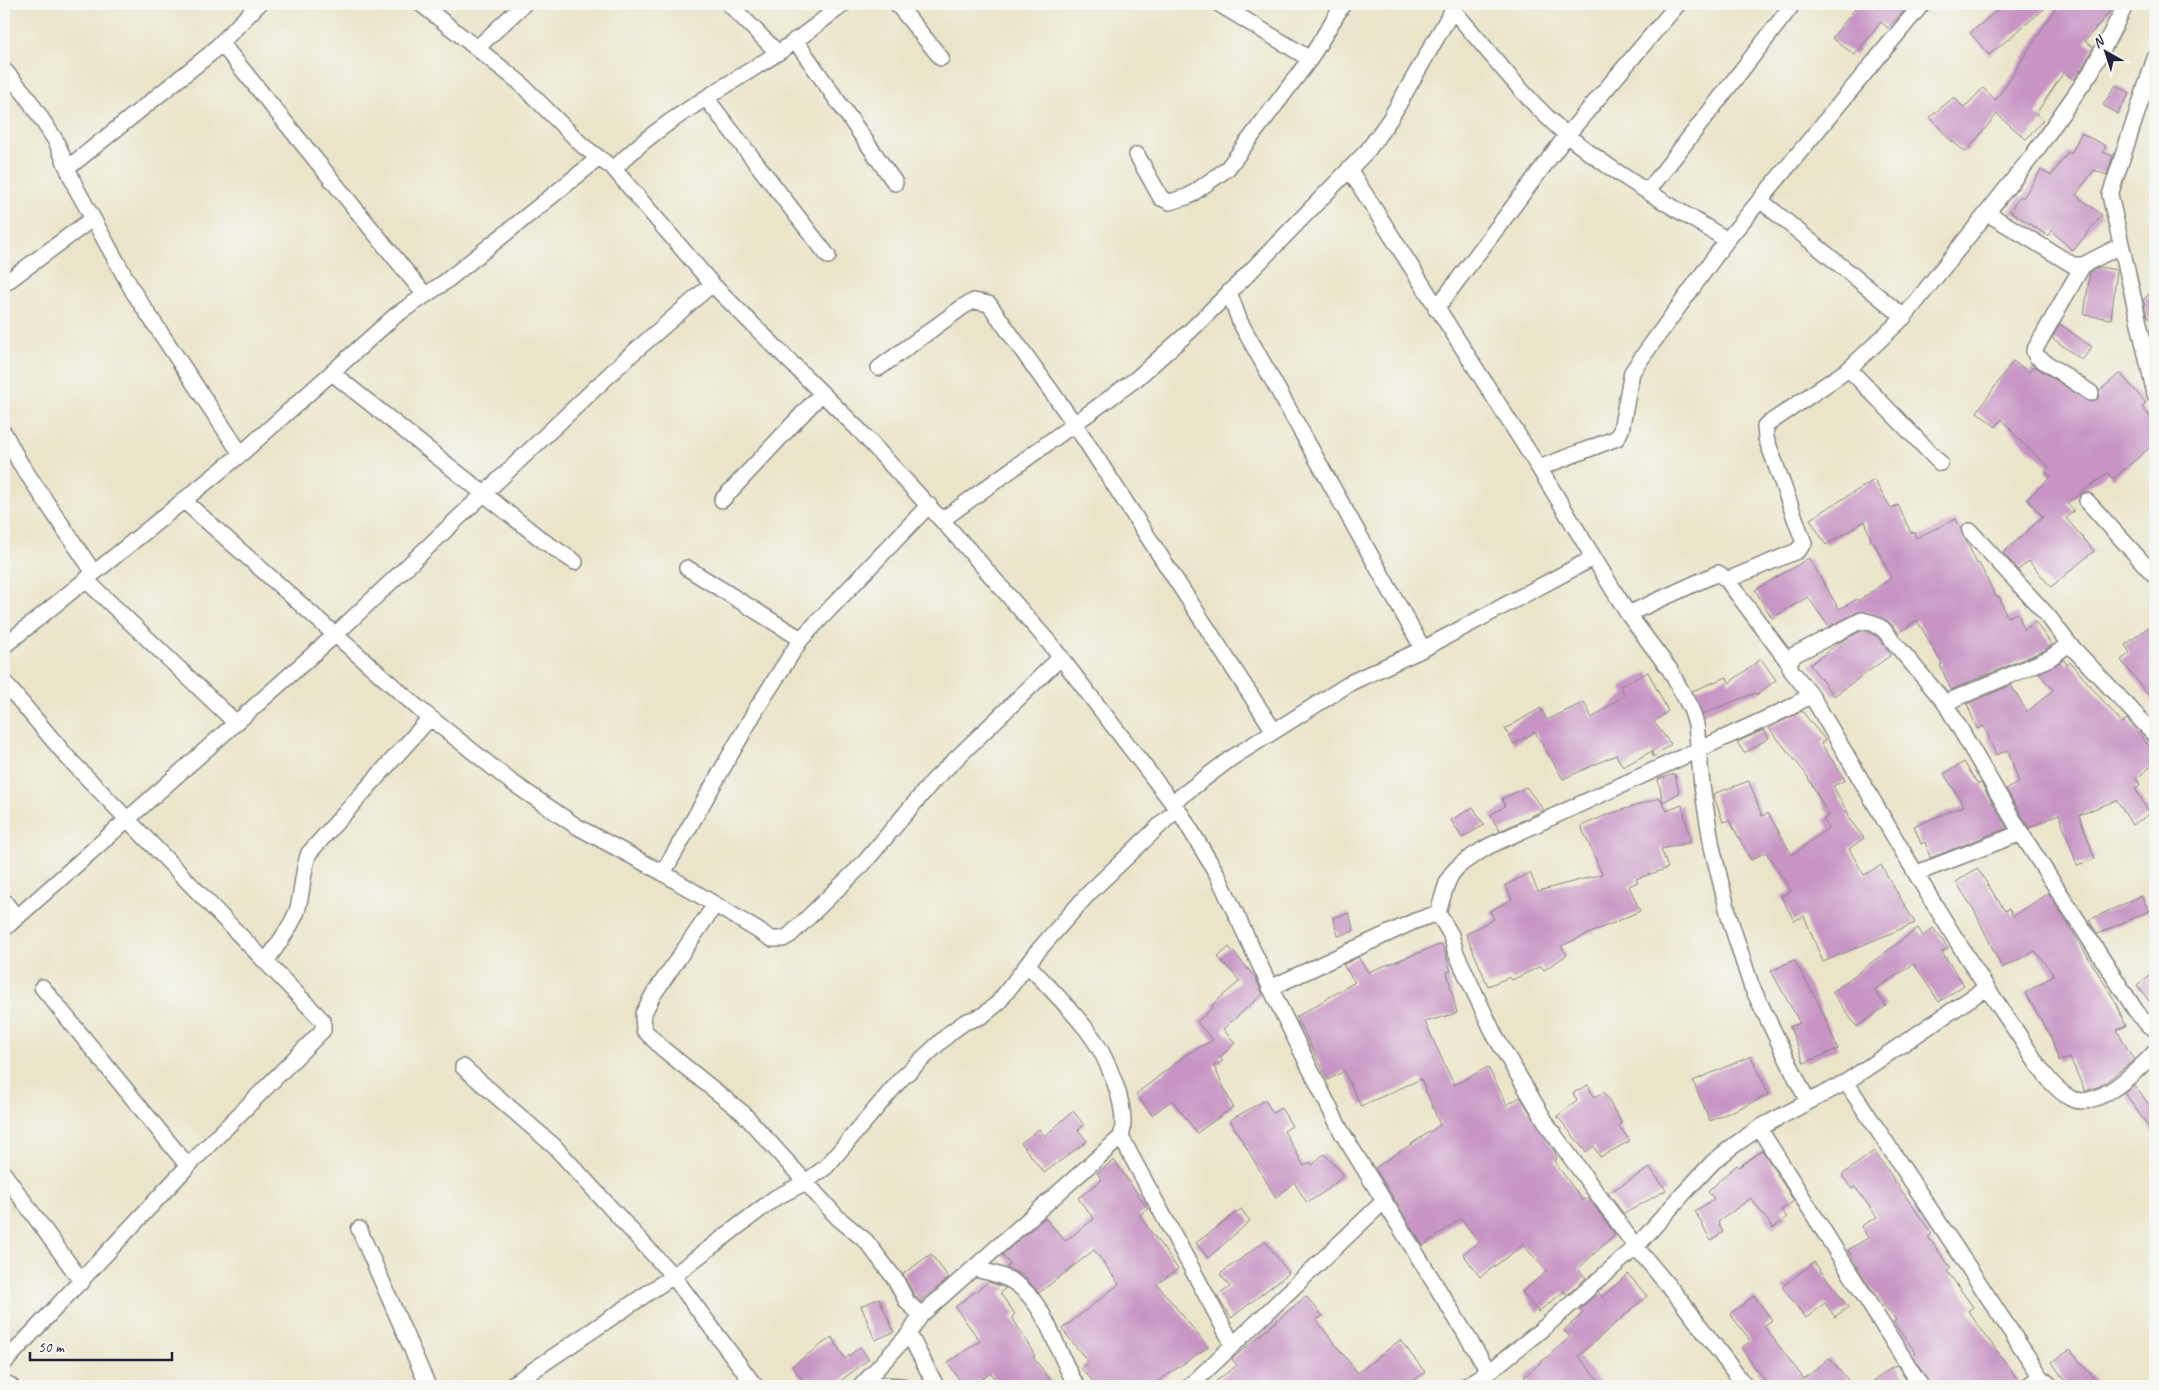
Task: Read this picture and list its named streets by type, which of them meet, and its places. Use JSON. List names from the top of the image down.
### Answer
{
  "scale_bar": "50 m",
  "north": "top left"
}
